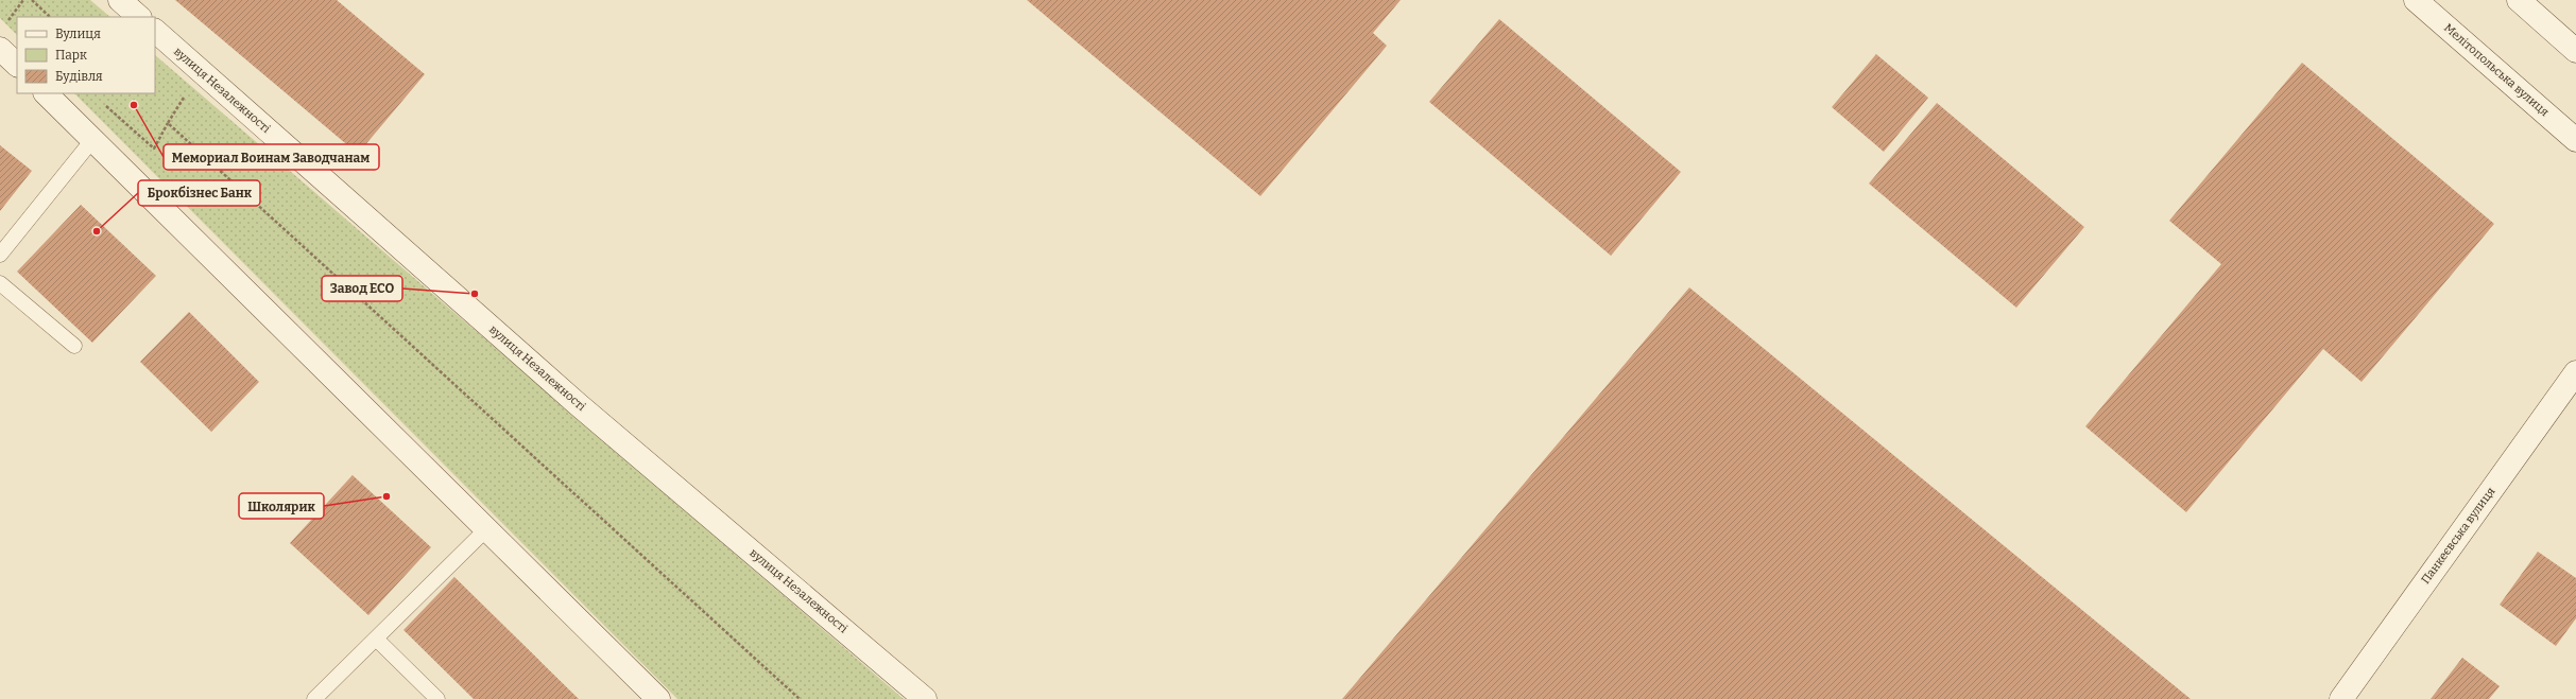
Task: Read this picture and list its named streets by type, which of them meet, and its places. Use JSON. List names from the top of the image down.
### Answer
{
  "streets": {
    "street": ["Мелітопольська вулиця", "вулиця Незалежності", "Панкеєвська вулиця"]
  },
  "places": [
    "Мемориал Воинам Заводчанам",
    "Брокбізнес Банк",
    "Завод ЕСО",
    "Школярик"
  ],
  "legend": ["Вулиця", "Парк", "Будівля"]
}
